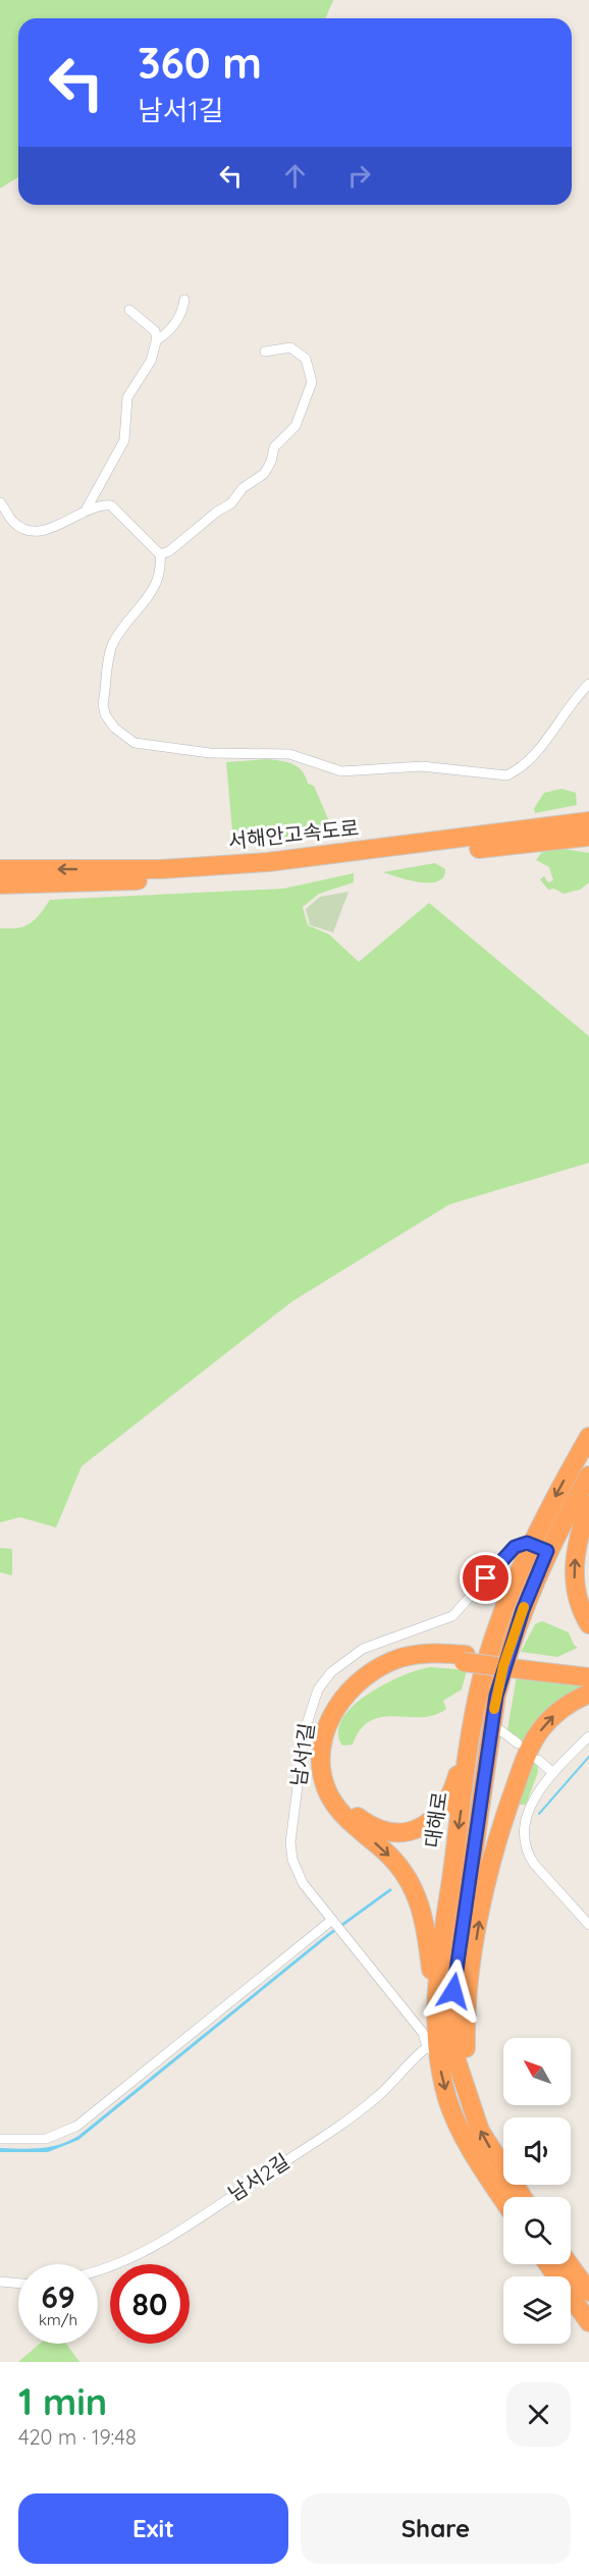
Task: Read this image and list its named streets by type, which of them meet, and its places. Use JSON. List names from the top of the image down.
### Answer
{
  "streets": {
    "highway": ["서해안고속도로", "대해로"],
    "street": ["남서1길", "남서2길"]
  },
  "crossings": [
    ["남서1길", "대해로"],
    ["남서1길", "남서2길"],
    ["대해로", "남서2길"]
  ],
  "north": "top left",
  "page": {
    "turn": ["360 m", "남서1길"],
    "speed": "69 km/h",
    "limit": "80",
    "heading": ["1 min", "420 m · 19:48"],
    "buttons": ["Exit", "Share"]
  }
}
